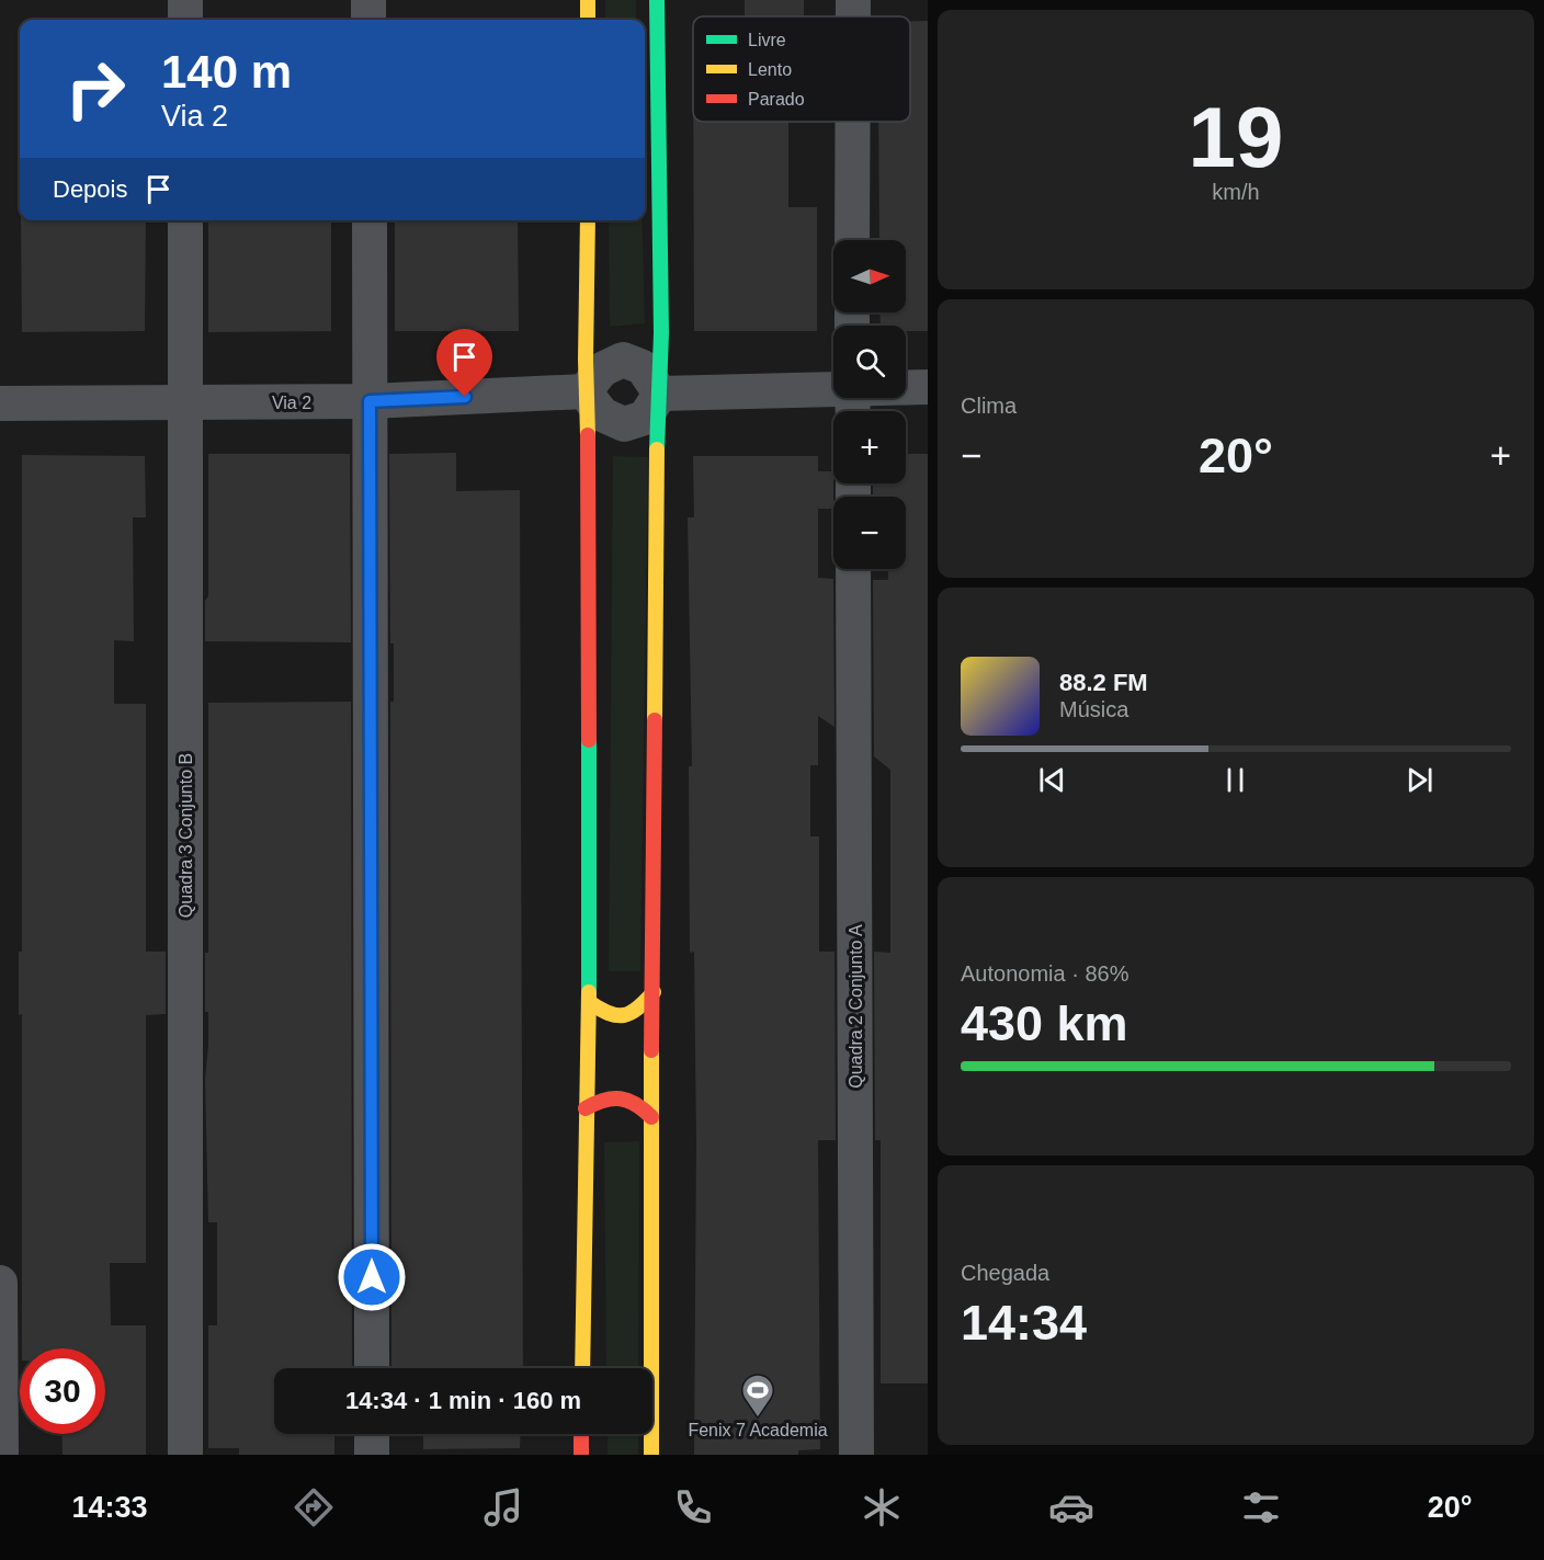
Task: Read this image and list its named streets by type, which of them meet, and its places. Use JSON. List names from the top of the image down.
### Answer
{
  "streets": {
    "street": ["Via 2", "Quadra 3 Conjunto B", "Quadra 2 Conjunto A"]
  },
  "crossings": [
    ["Via 2", "Quadra 3 Conjunto B"]
  ],
  "places": {
    "sports": ["Fenix 7 Academia"]
  },
  "legend": ["Livre", "Lento", "Parado"],
  "north": "right",
  "page": {
    "tile": [
      ["19", "km/h"],
      "Clima",
      ["Autonomia · 86%", "430 km"],
      ["Chegada", "14:34"]
    ],
    "turn": ["140 m", "Via 2"],
    "then": "Depois",
    "map_buttons": ["+", "−"],
    "heat": ["−", "20°", "+"],
    "song": ["88.2 FM", "Música"],
    "limit": "30",
    "trip": "14:34 · 1 min · 160 m",
    "tabs": ["14:33", "20°"]
  }
}
